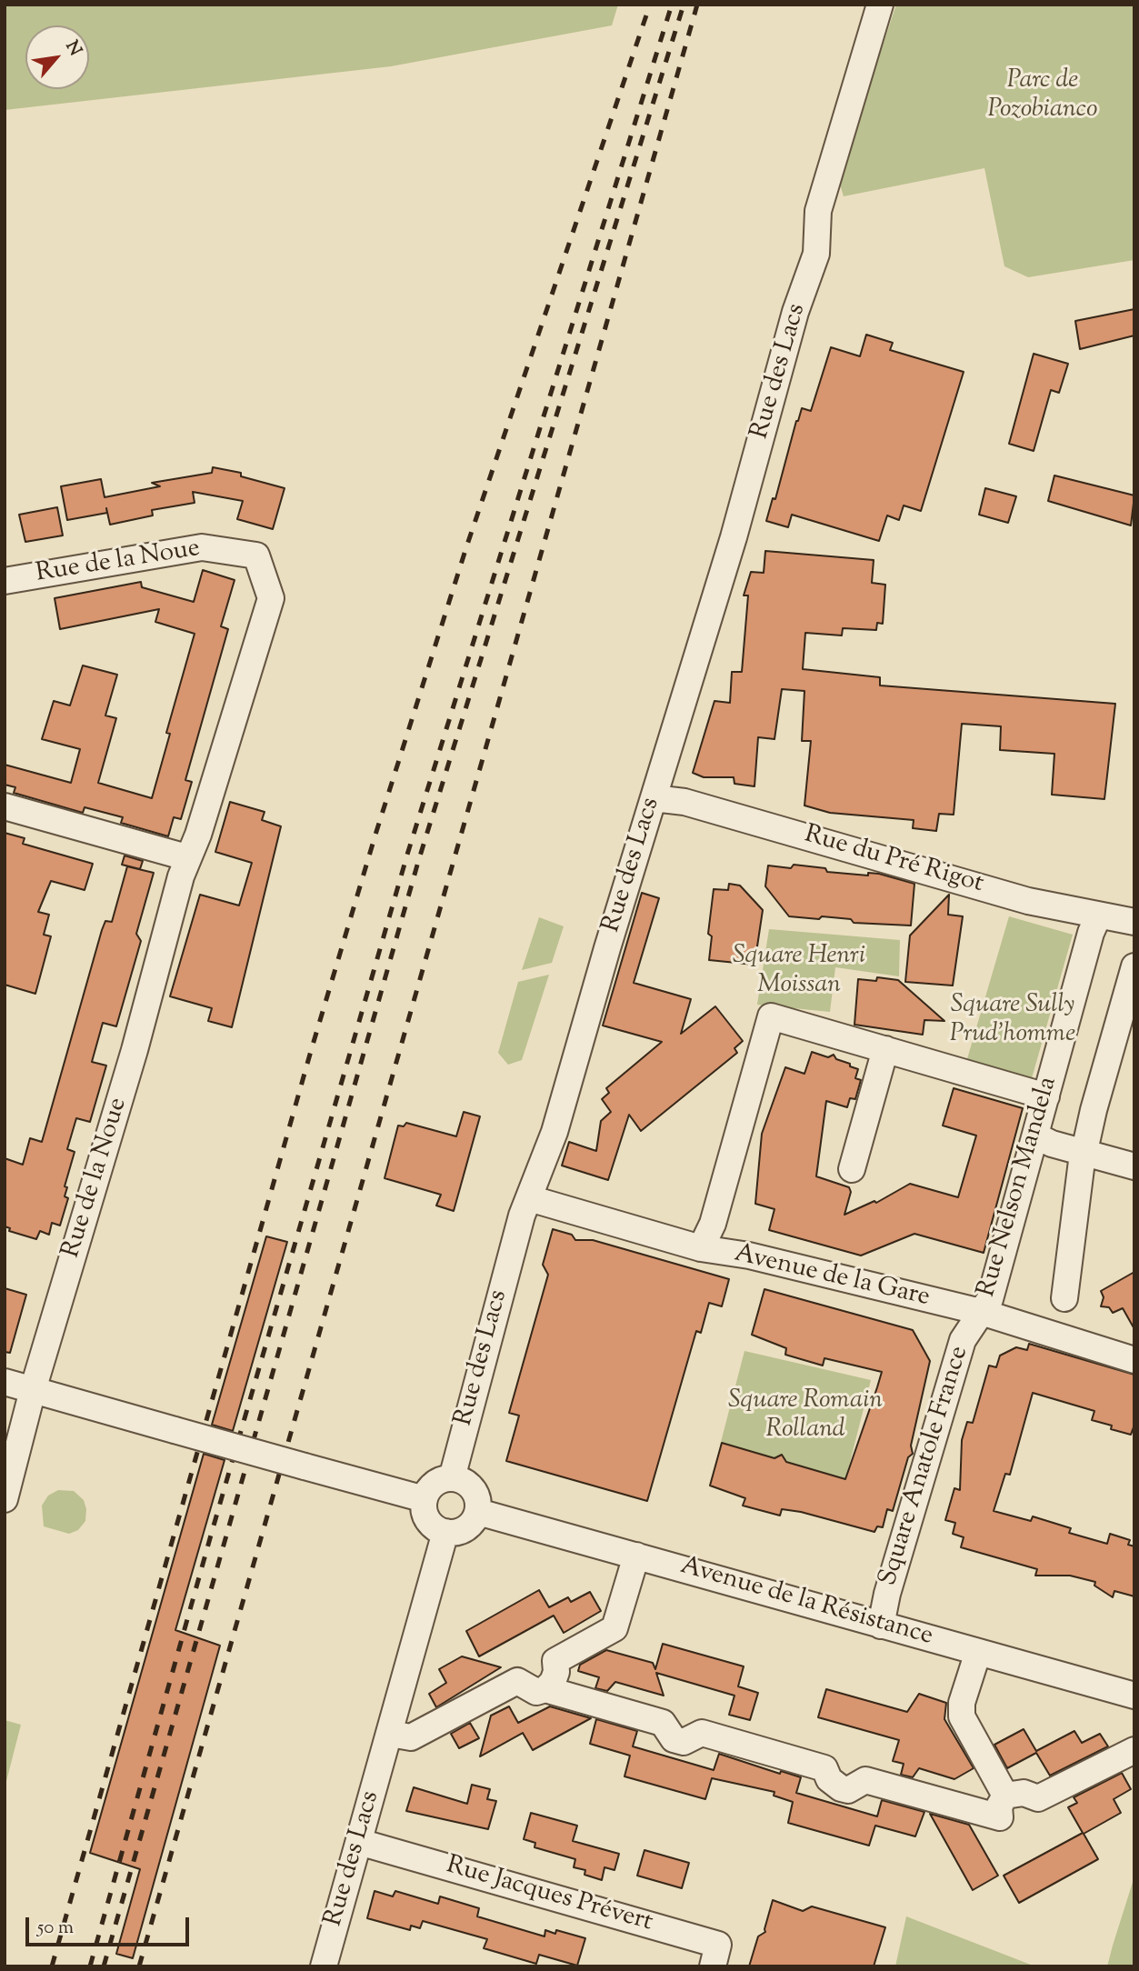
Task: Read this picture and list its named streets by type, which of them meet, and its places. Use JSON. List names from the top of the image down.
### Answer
{
  "streets": {
    "street": [
      "Rue des Lacs",
      "Rue de la Noue",
      "Rue du Pré Rigot",
      "Rue Nelson Mandela",
      "Avenue de la Gare",
      "Square Anatole France",
      "Avenue de la Résistance",
      "Rue Jacques Prévert"
    ]
  },
  "crossings": [
    ["Rue des Lacs", "Rue du Pré Rigot"],
    ["Rue des Lacs", "Avenue de la Gare"],
    ["Rue des Lacs", "Avenue de la Résistance"],
    ["Rue des Lacs", "Rue Jacques Prévert"],
    ["Rue du Pré Rigot", "Rue Nelson Mandela"],
    ["Rue Nelson Mandela", "Avenue de la Gare"],
    ["Rue Nelson Mandela", "Square Anatole France"],
    ["Avenue de la Gare", "Square Anatole France"],
    ["Square Anatole France", "Avenue de la Résistance"]
  ],
  "parks": [
    "Parc de Pozobianco",
    "Square Henri Moissan",
    "Square Sully Prud'homme",
    "Square Romain Rolland"
  ],
  "scale_bar": "50 m",
  "north": "top right"
}
